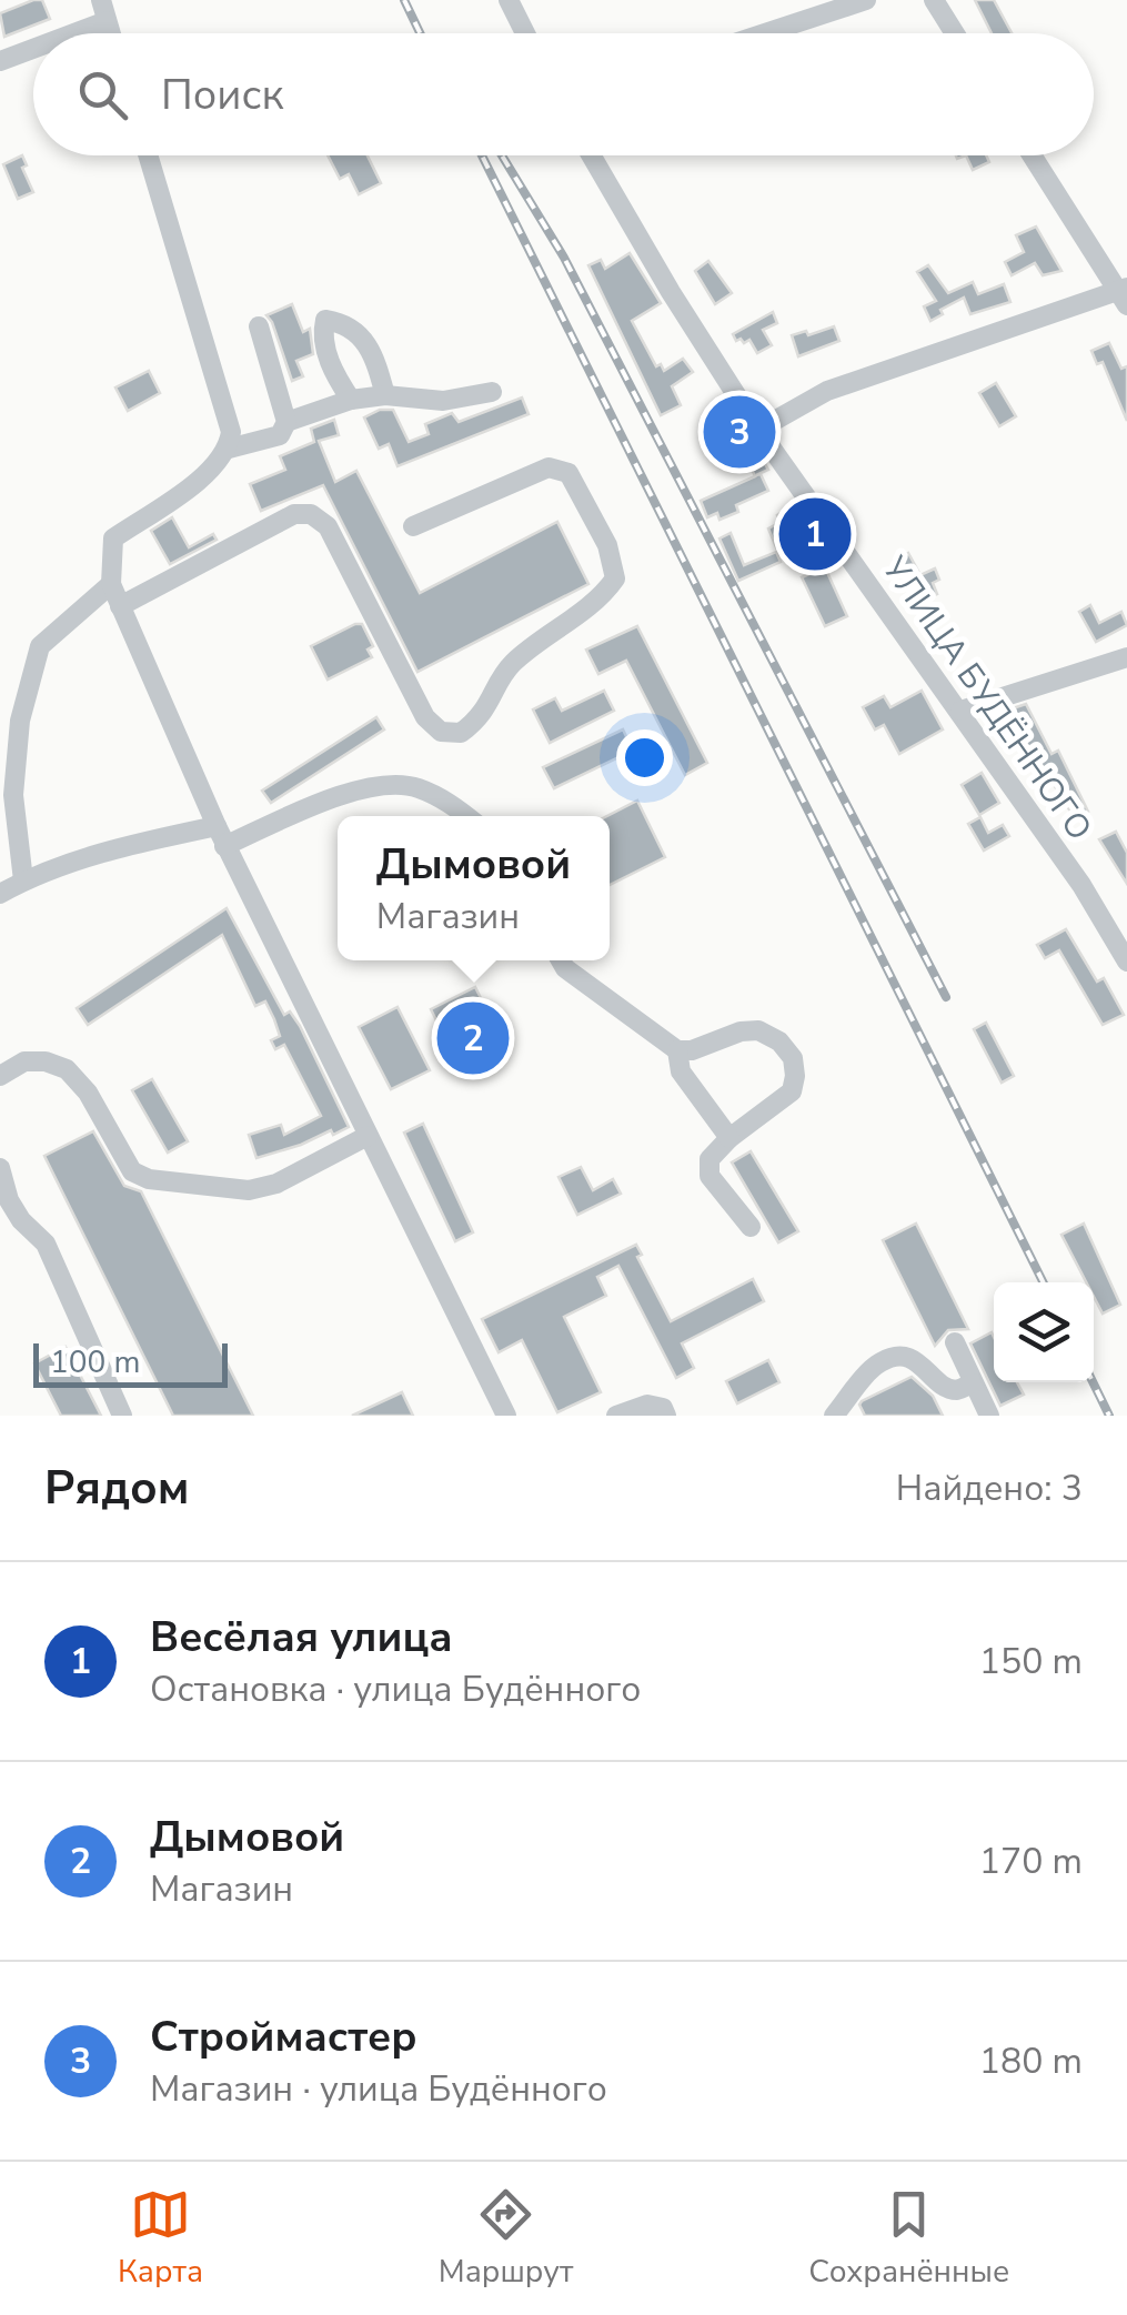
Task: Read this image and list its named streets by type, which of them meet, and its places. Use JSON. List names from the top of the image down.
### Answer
{
  "streets": {
    "street": ["УЛИЦА БУДЁННОГО"]
  },
  "scale_bar": "100 m",
  "page": {
    "search": "Поиск",
    "pins": ["3", "1", "2"],
    "popup": ["Дымовой", "Магазин"],
    "scale": "100 m",
    "heading": ["Рядом", "Найдено: 3"],
    "list": [
      {
        "mark": "1",
        "name": "Весёлая улица",
        "note": "Остановка · улица Будённого",
        "value": "150 m"
      },
      {
        "mark": "2",
        "name": "Дымовой",
        "note": "Магазин",
        "value": "170 m"
      },
      {
        "mark": "3",
        "name": "Строймастер",
        "note": "Магазин · улица Будённого",
        "value": "180 m"
      }
    ],
    "nav": ["Карта", "Маршрут", "Сохранённые"]
  }
}
